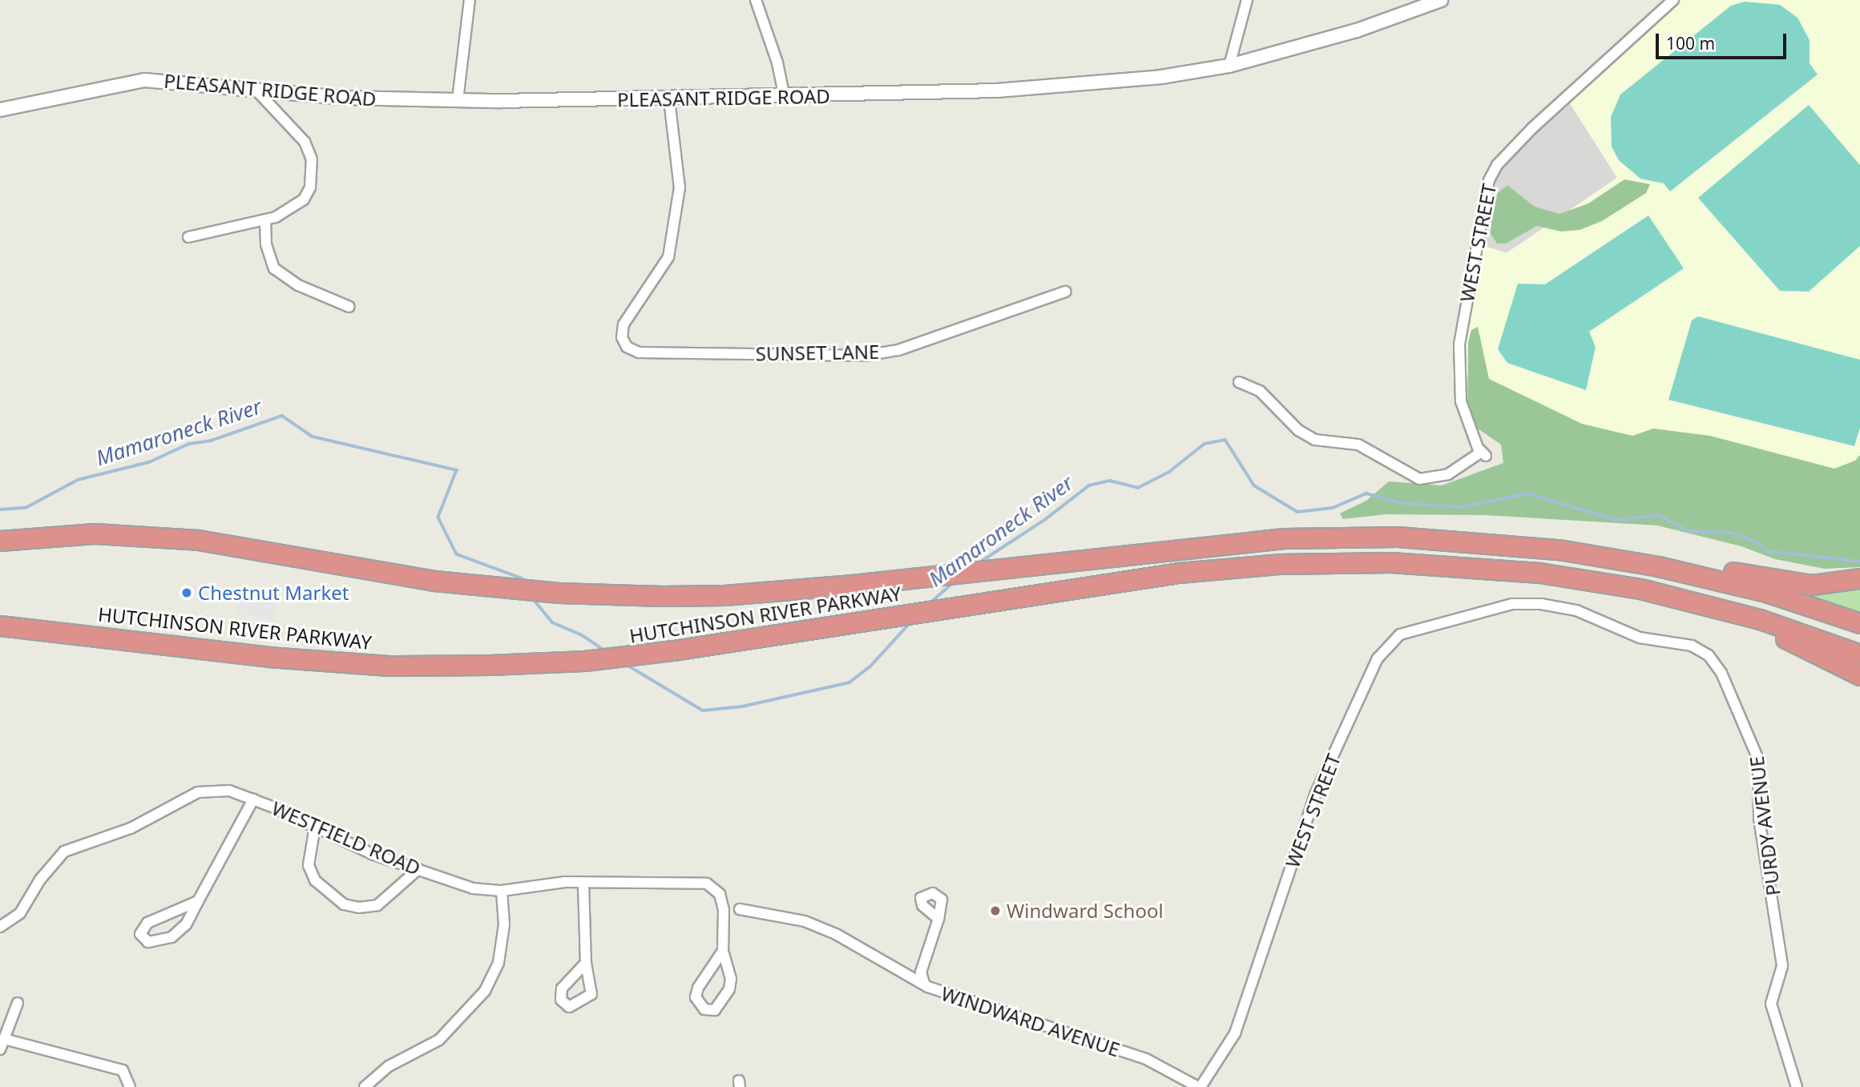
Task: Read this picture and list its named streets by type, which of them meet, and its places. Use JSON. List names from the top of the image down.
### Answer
{
  "streets": {
    "highway": ["HUTCHINSON RIVER PARKWAY"],
    "street": [
      "PLEASANT RIDGE ROAD",
      "WEST STREET",
      "SUNSET LANE",
      "PURDY AVENUE",
      "WESTFIELD ROAD",
      "WINDWARD AVENUE"
    ]
  },
  "crossings": [
    ["PLEASANT RIDGE ROAD", "SUNSET LANE"],
    ["WEST STREET", "PURDY AVENUE"],
    ["WEST STREET", "WINDWARD AVENUE"]
  ],
  "water": ["Mamaroneck River"],
  "places": ["Chestnut Market", "Windward School"],
  "scale_bar": "100 m"
}
